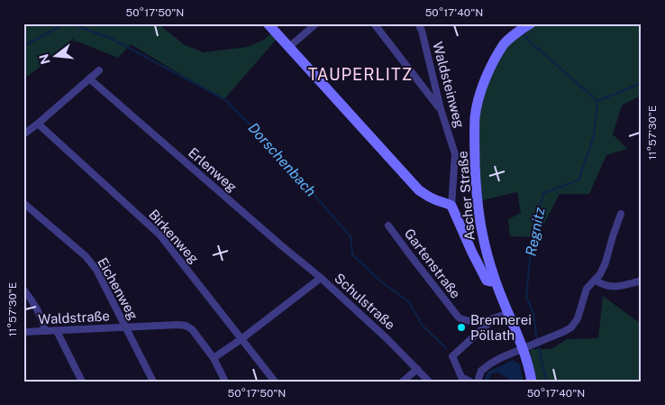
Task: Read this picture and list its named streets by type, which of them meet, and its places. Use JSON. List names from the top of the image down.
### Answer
{
  "streets": {
    "street": [
      "Waldsteinweg",
      "Erlenweg",
      "Ascher Straße",
      "Birkenweg",
      "Gartenstraße",
      "Eichenweg",
      "Schulstraße",
      "Waldstraße"
    ]
  },
  "crossings": [
    ["Erlenweg", "Schulstraße"],
    ["Ascher Straße", "Gartenstraße"],
    ["Birkenweg", "Schulstraße"],
    ["Eichenweg", "Waldstraße"],
    ["Schulstraße", "Waldstraße"]
  ],
  "districts": ["TAUPERLITZ"],
  "water": ["Dorschenbach", "Regnitz"],
  "places": ["Brennerei Pöllath"],
  "north": "left",
  "coordinates": ["50°17'50\"N", "50°17'40\"N", "11°57'30\"E"]
}
